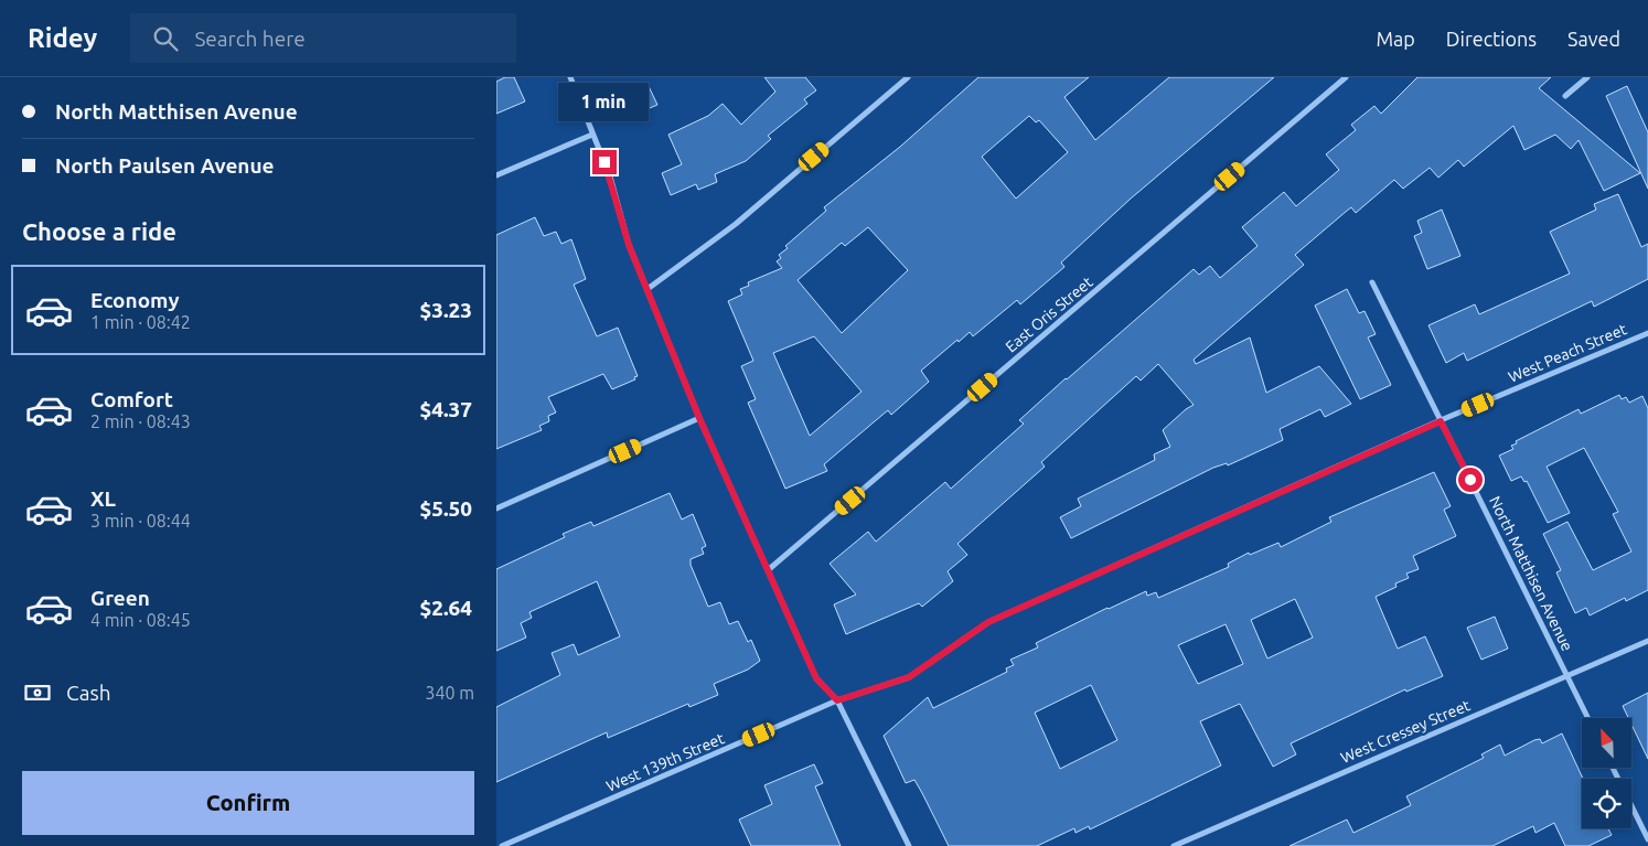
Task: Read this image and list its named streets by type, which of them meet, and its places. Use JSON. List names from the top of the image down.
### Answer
{
  "streets": {
    "street": [
      "East Oris Street",
      "West Peach Street",
      "North Matthisen Avenue",
      "West Cressey Street",
      "West 139th Street"
    ]
  },
  "crossings": [
    ["West Peach Street", "North Matthisen Avenue"],
    ["West Peach Street", "West 139th Street"],
    ["North Matthisen Avenue", "West Cressey Street"]
  ],
  "north": "top left",
  "page": {
    "header": "Ridey",
    "search": "Search here",
    "nav": ["Map", "Directions", "Saved"],
    "banner": ["North Matthisen Avenue", "North Paulsen Avenue"],
    "bubble": "1 min",
    "heading": "Choose a ride",
    "list": [
      {
        "name": "Economy",
        "note": "1 min · 08:42",
        "value": "$3.23"
      },
      {
        "name": "Comfort",
        "note": "2 min · 08:43",
        "value": "$4.37"
      },
      {
        "name": "XL",
        "note": "3 min · 08:44",
        "value": "$5.50"
      },
      {
        "name": "Green",
        "note": "4 min · 08:45",
        "value": "$2.64"
      }
    ],
    "pay": ["Cash", "340 m"],
    "buttons": "Confirm"
  }
}
